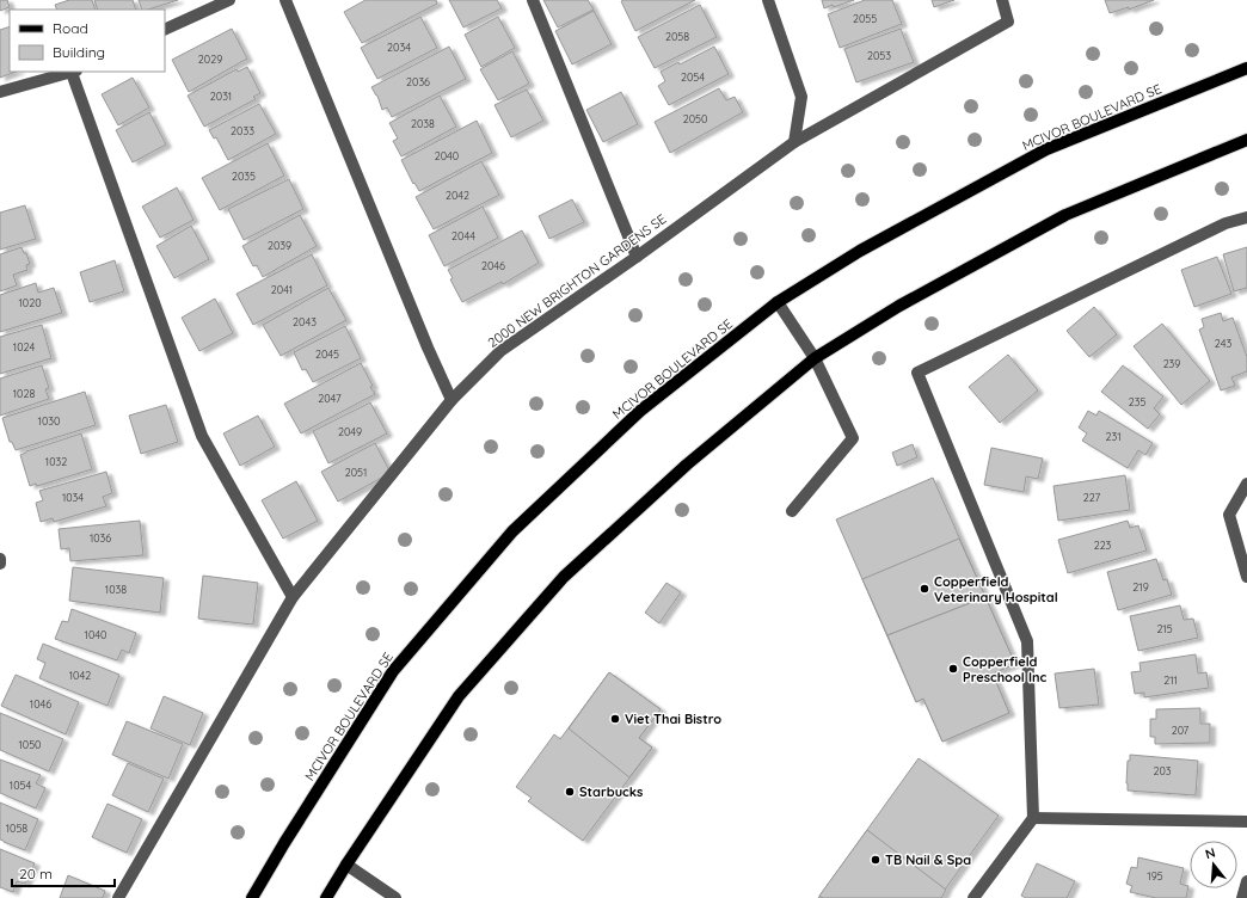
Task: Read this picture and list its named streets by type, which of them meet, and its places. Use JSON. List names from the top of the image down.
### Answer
{
  "streets": {
    "main road": ["MCIVOR BOULEVARD SE"],
    "street": ["2000 NEW BRIGHTON GARDENS SE"]
  },
  "places": [
    "Copperfield Veterinary Hospital",
    "Copperfield Preschool Inc",
    "Viet Thai Bistro",
    "Starbucks",
    "TB Nail & Spa"
  ],
  "house_numbers": [
    "2055",
    "2058",
    "2034",
    "2053",
    "2029",
    "2054",
    "2036",
    "2031",
    "2050",
    "2038",
    "2033",
    "2040",
    "2035",
    "2042",
    "2044",
    "2039",
    "2046",
    "2041",
    "1020",
    "2043",
    "243",
    "1024",
    "2045",
    "239",
    "1028",
    "2047",
    "235",
    "1030",
    "2049",
    "231",
    "1032",
    "2051",
    "1034",
    "227",
    "1036",
    "223",
    "219",
    "1038",
    "215",
    "1040",
    "1042",
    "211",
    "1046",
    "207",
    "1050",
    "203",
    "1054",
    "1058",
    "195"
  ],
  "legend": ["Road", "Building"],
  "scale_bar": "20 m",
  "north": "top"
}
